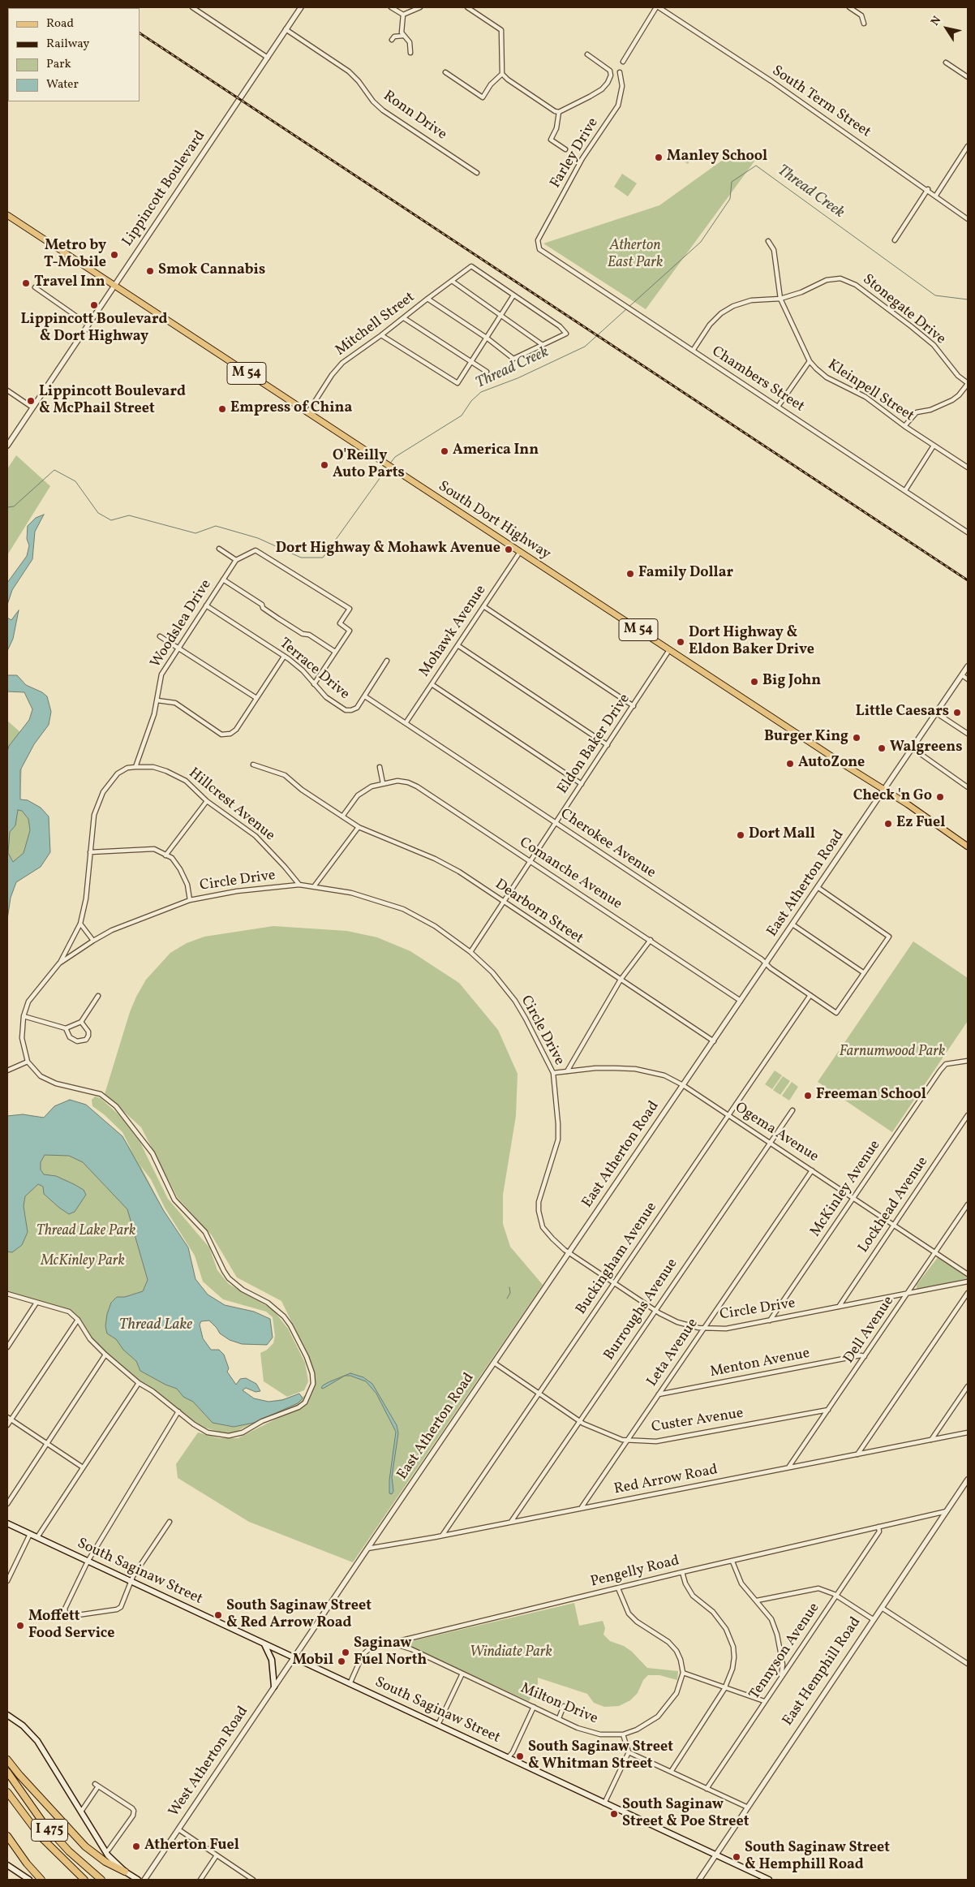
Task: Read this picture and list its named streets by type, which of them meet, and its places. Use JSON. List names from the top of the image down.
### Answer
{
  "streets": {
    "highway": ["I 475"],
    "main road": ["M 54", "South Dort Highway", "South Saginaw Street"],
    "street": [
      "South Term Street",
      "Ronn Drive",
      "Farley Drive",
      "Lippincott Boulevard",
      "Stonegate Drive",
      "Mitchell Street",
      "Chambers Street",
      "Kleinpell Street",
      "Woodslea Drive",
      "Mohawk Avenue",
      "Terrace Drive",
      "Eldon Baker Drive",
      "Hillcrest Avenue",
      "Cherokee Avenue",
      "Comanche Avenue",
      "Circle Drive",
      "East Atherton Road",
      "Dearborn Street",
      "Ogema Avenue",
      "McKinley Avenue",
      "Lockhead Avenue",
      "Buckingham Avenue",
      "Burroughs Avenue",
      "Dell Avenue",
      "Leta Avenue",
      "Menton Avenue",
      "Custer Avenue",
      "Red Arrow Road",
      "Pengelly Road",
      "Tennyson Avenue",
      "East Hemphill Road",
      "Milton Drive",
      "West Atherton Road"
    ]
  },
  "crossings": [
    ["Ronn Drive", "Lippincott Boulevard"],
    ["Farley Drive", "Chambers Street"],
    ["Lippincott Boulevard", "South Dort Highway"],
    ["Stonegate Drive", "Chambers Street"],
    ["Stonegate Drive", "Kleinpell Street"],
    ["Mitchell Street", "South Dort Highway"],
    ["South Dort Highway", "Mohawk Avenue"],
    ["South Dort Highway", "Eldon Baker Drive"],
    ["South Dort Highway", "East Atherton Road"],
    ["Woodslea Drive", "Terrace Drive"],
    ["Woodslea Drive", "Hillcrest Avenue"],
    ["Mohawk Avenue", "Cherokee Avenue"],
    ["Terrace Drive", "Cherokee Avenue"],
    ["Eldon Baker Drive", "Cherokee Avenue"],
    ["Eldon Baker Drive", "Comanche Avenue"],
    ["Eldon Baker Drive", "Circle Drive"],
    ["Eldon Baker Drive", "Dearborn Street"],
    ["Hillcrest Avenue", "Circle Drive"],
    ["Cherokee Avenue", "East Atherton Road"],
    ["Cherokee Avenue", "Buckingham Avenue"],
    ["Comanche Avenue", "East Atherton Road"],
    ["Comanche Avenue", "Dearborn Street"],
    ["Circle Drive", "East Atherton Road"],
    ["Circle Drive", "Ogema Avenue"],
    ["Circle Drive", "McKinley Avenue"],
    ["Circle Drive", "Lockhead Avenue"],
    ["Circle Drive", "Buckingham Avenue"],
    ["Circle Drive", "Burroughs Avenue"],
    ["Circle Drive", "Dell Avenue"],
    ["Circle Drive", "Leta Avenue"],
    ["East Atherton Road", "Dearborn Street"],
    ["East Atherton Road", "Ogema Avenue"],
    ["East Atherton Road", "Custer Avenue"],
    ["East Atherton Road", "Red Arrow Road"],
    ["East Atherton Road", "South Saginaw Street"],
    ["East Atherton Road", "West Atherton Road"],
    ["Ogema Avenue", "McKinley Avenue"],
    ["Ogema Avenue", "Lockhead Avenue"],
    ["Ogema Avenue", "Buckingham Avenue"],
    ["Ogema Avenue", "Burroughs Avenue"],
    ["Ogema Avenue", "Dell Avenue"],
    ["Ogema Avenue", "Leta Avenue"],
    ["Buckingham Avenue", "Custer Avenue"],
    ["Buckingham Avenue", "Red Arrow Road"],
    ["Burroughs Avenue", "Custer Avenue"],
    ["Burroughs Avenue", "Red Arrow Road"],
    ["Dell Avenue", "Menton Avenue"],
    ["Dell Avenue", "Custer Avenue"],
    ["Dell Avenue", "Red Arrow Road"],
    ["Leta Avenue", "Menton Avenue"],
    ["Leta Avenue", "Custer Avenue"],
    ["Leta Avenue", "Red Arrow Road"],
    ["South Saginaw Street", "Pengelly Road"],
    ["South Saginaw Street", "East Hemphill Road"],
    ["South Saginaw Street", "West Atherton Road"],
    ["Pengelly Road", "Tennyson Avenue"],
    ["Pengelly Road", "East Hemphill Road"],
    ["Pengelly Road", "Milton Drive"]
  ],
  "water": ["Thread Creek", "Thread Lake"],
  "parks": [
    "Atherton East Park",
    "Farnumwood Park",
    "Thread Lake Park",
    "McKinley Park",
    "Windiate Park"
  ],
  "places": [
    "Manley School",
    "Metro by T-Mobile",
    "Smok Cannabis",
    "Travel Inn",
    "Lippincott Boulevard & Dort Highway",
    "Lippincott Boulevard & McPhail Street",
    "Empress of China",
    "America Inn",
    "O'Reilly Auto Parts",
    "Dort Highway & Mohawk Avenue",
    "Family Dollar",
    "Dort Highway & Eldon Baker Drive",
    "Big John",
    "Little Caesars",
    "Burger King",
    "Walgreens",
    "AutoZone",
    "Check 'n Go",
    "Ez Fuel",
    "Dort Mall",
    "Freeman School",
    "South Saginaw Street & Red Arrow Road",
    "Moffett Food Service",
    "Saginaw Fuel North",
    "Mobil",
    "South Saginaw Street & Whitman Street",
    "South Saginaw Street & Poe Street",
    "Atherton Fuel",
    "South Saginaw Street & Hemphill Road"
  ],
  "legend": [
    "Road",
    "Railway",
    "Park",
    "Water"
  ],
  "north": "top left"
}
